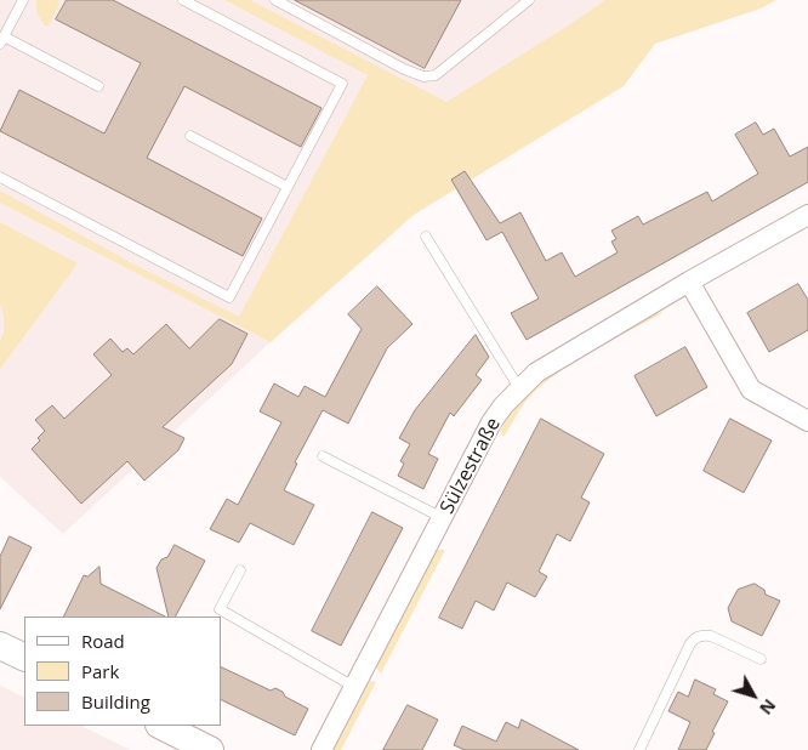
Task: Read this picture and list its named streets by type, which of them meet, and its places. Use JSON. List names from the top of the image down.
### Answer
{
  "streets": {
    "street": ["Sülzestraße"]
  },
  "legend": ["Road", "Park", "Building"],
  "north": "bottom right"
}
